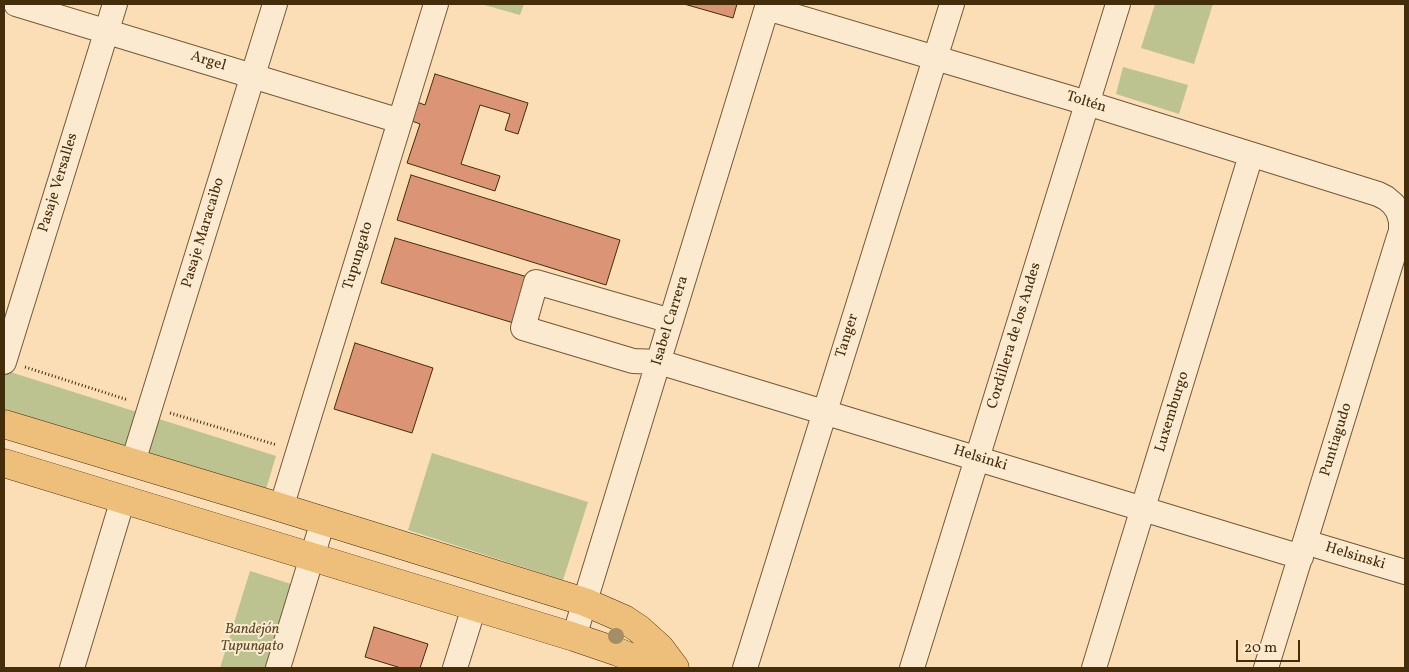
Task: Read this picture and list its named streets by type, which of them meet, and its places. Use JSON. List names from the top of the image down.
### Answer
{
  "streets": {
    "street": [
      "Argel",
      "Toltén",
      "Pasaje Versalles",
      "Pasaje Maracaibo",
      "Tupungato",
      "Isabel Carrera",
      "Tanger",
      "Cordillera de los Andes",
      "Luxemburgo",
      "Puntiagudo",
      "Helsinki",
      "Helsinski"
    ]
  },
  "crossings": [
    ["Argel", "Pasaje Versalles"],
    ["Argel", "Pasaje Maracaibo"],
    ["Argel", "Tupungato"],
    ["Toltén", "Isabel Carrera"],
    ["Toltén", "Tanger"],
    ["Toltén", "Cordillera de los Andes"],
    ["Toltén", "Luxemburgo"],
    ["Toltén", "Puntiagudo"],
    ["Isabel Carrera", "Helsinki"],
    ["Tanger", "Helsinki"],
    ["Cordillera de los Andes", "Helsinki"],
    ["Luxemburgo", "Helsinki"],
    ["Puntiagudo", "Helsinki"],
    ["Puntiagudo", "Helsinski"],
    ["Helsinki", "Helsinski"]
  ],
  "parks": ["Bandejón Tupungato"],
  "scale_bar": "20 m"
}
